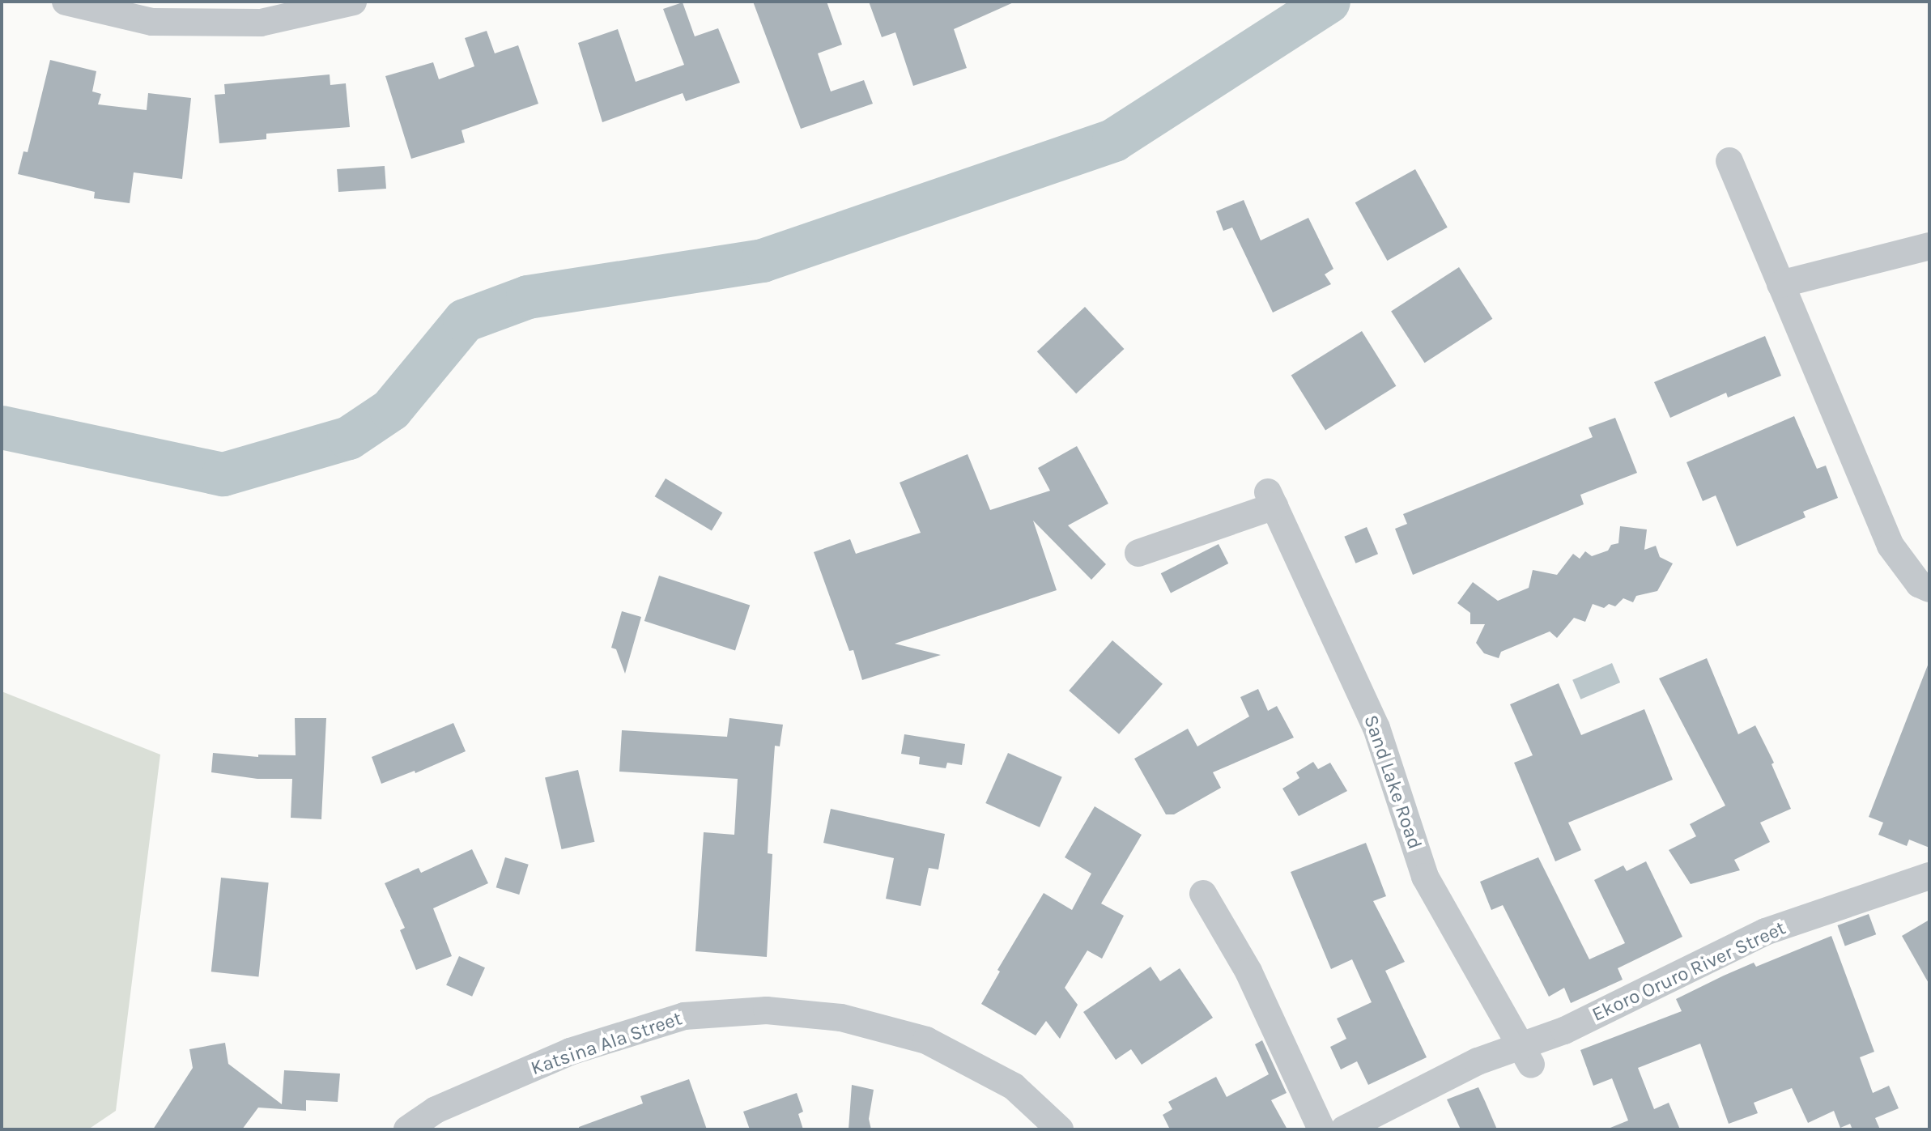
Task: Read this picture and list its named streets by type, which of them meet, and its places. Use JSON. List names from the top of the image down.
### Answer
{
  "streets": {
    "street": ["Sand Lake Road", "Ekoro Oruro River Street", "Katsina Ala Street"]
  },
  "crossings": [
    ["Sand Lake Road", "Ekoro Oruro River Street"]
  ]
}
